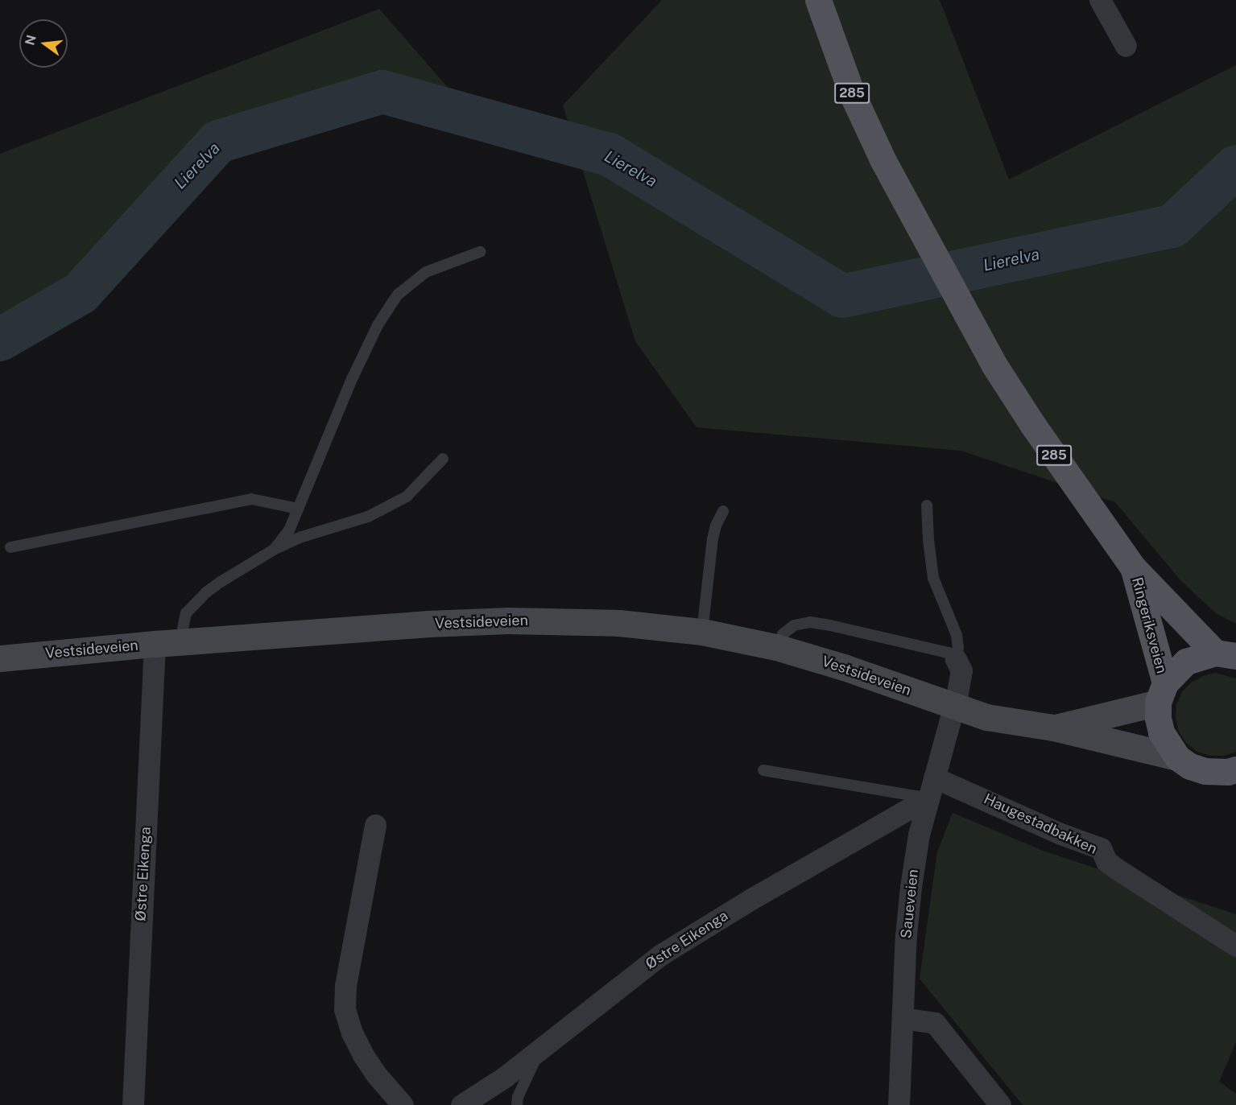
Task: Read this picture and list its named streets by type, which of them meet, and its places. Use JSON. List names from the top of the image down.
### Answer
{
  "streets": {
    "main road": ["285", "Vestsideveien", "Ringeriksveien"],
    "street": ["Haugestadbakken", "Østre Eikenga", "Saueveien"]
  },
  "crossings": [
    ["285", "Ringeriksveien"],
    ["Vestsideveien", "Ringeriksveien"],
    ["Vestsideveien", "Østre Eikenga"],
    ["Vestsideveien", "Saueveien"],
    ["Haugestadbakken", "Østre Eikenga"],
    ["Haugestadbakken", "Saueveien"],
    ["Østre Eikenga", "Saueveien"]
  ],
  "water": ["Lierelva"],
  "north": "left"
}
